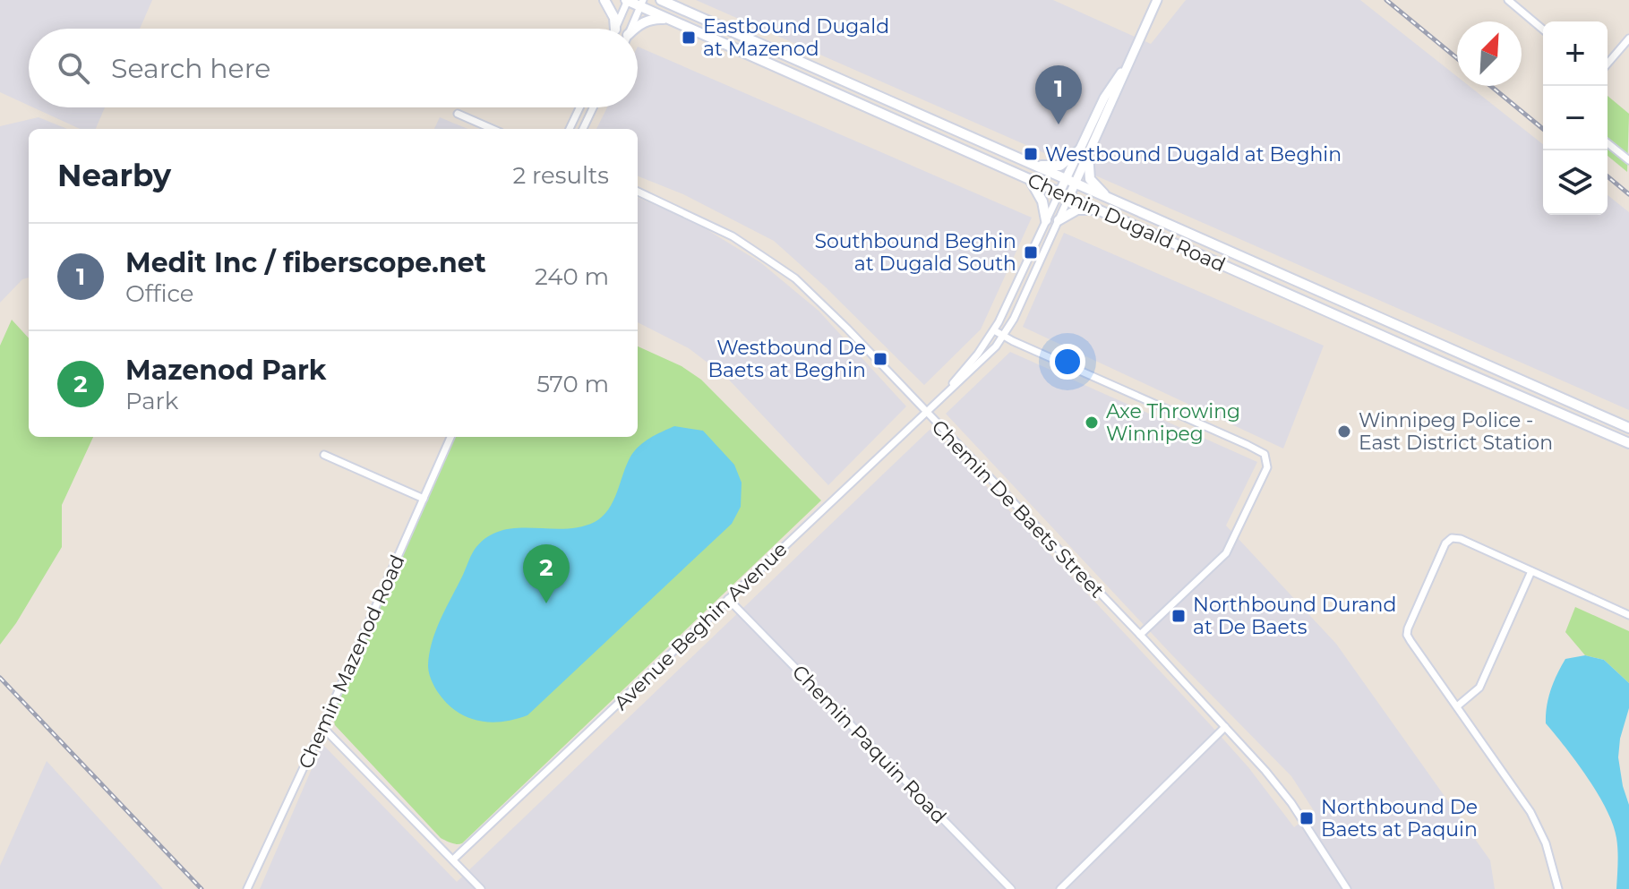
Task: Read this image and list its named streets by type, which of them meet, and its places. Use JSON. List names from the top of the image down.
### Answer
{
  "streets": {
    "main road": ["Chemin Dugald Road"],
    "street": [
      "Chemin De Baets Street",
      "Avenue Beghin Avenue",
      "Chemin Mazenod Road",
      "Chemin Paquin Road"
    ]
  },
  "crossings": [
    ["Chemin Dugald Road", "Avenue Beghin Avenue"],
    ["Chemin De Baets Street", "Avenue Beghin Avenue"],
    ["Avenue Beghin Avenue", "Chemin Paquin Road"]
  ],
  "places": {
    "transit": [
      "Eastbound Dugald at Mazenod",
      "Westbound Dugald at Beghin",
      "Southbound Beghin at Dugald South",
      "Westbound De Baets at Beghin",
      "Northbound Durand at De Baets",
      "Northbound De Baets at Paquin"
    ],
    "other": ["Axe Throwing Winnipeg", "Winnipeg Police - East District Station"]
  },
  "north": "top right",
  "page": {
    "map_buttons": ["+", "−"],
    "search": "Search here",
    "pins": ["1", "2"],
    "heading": ["Nearby", "2 results"],
    "list": [
      {
        "mark": "1",
        "name": "Medit Inc / fiberscope.net",
        "note": "Office",
        "value": "240 m"
      },
      {
        "mark": "2",
        "name": "Mazenod Park",
        "note": "Park",
        "value": "570 m"
      }
    ]
  }
}
